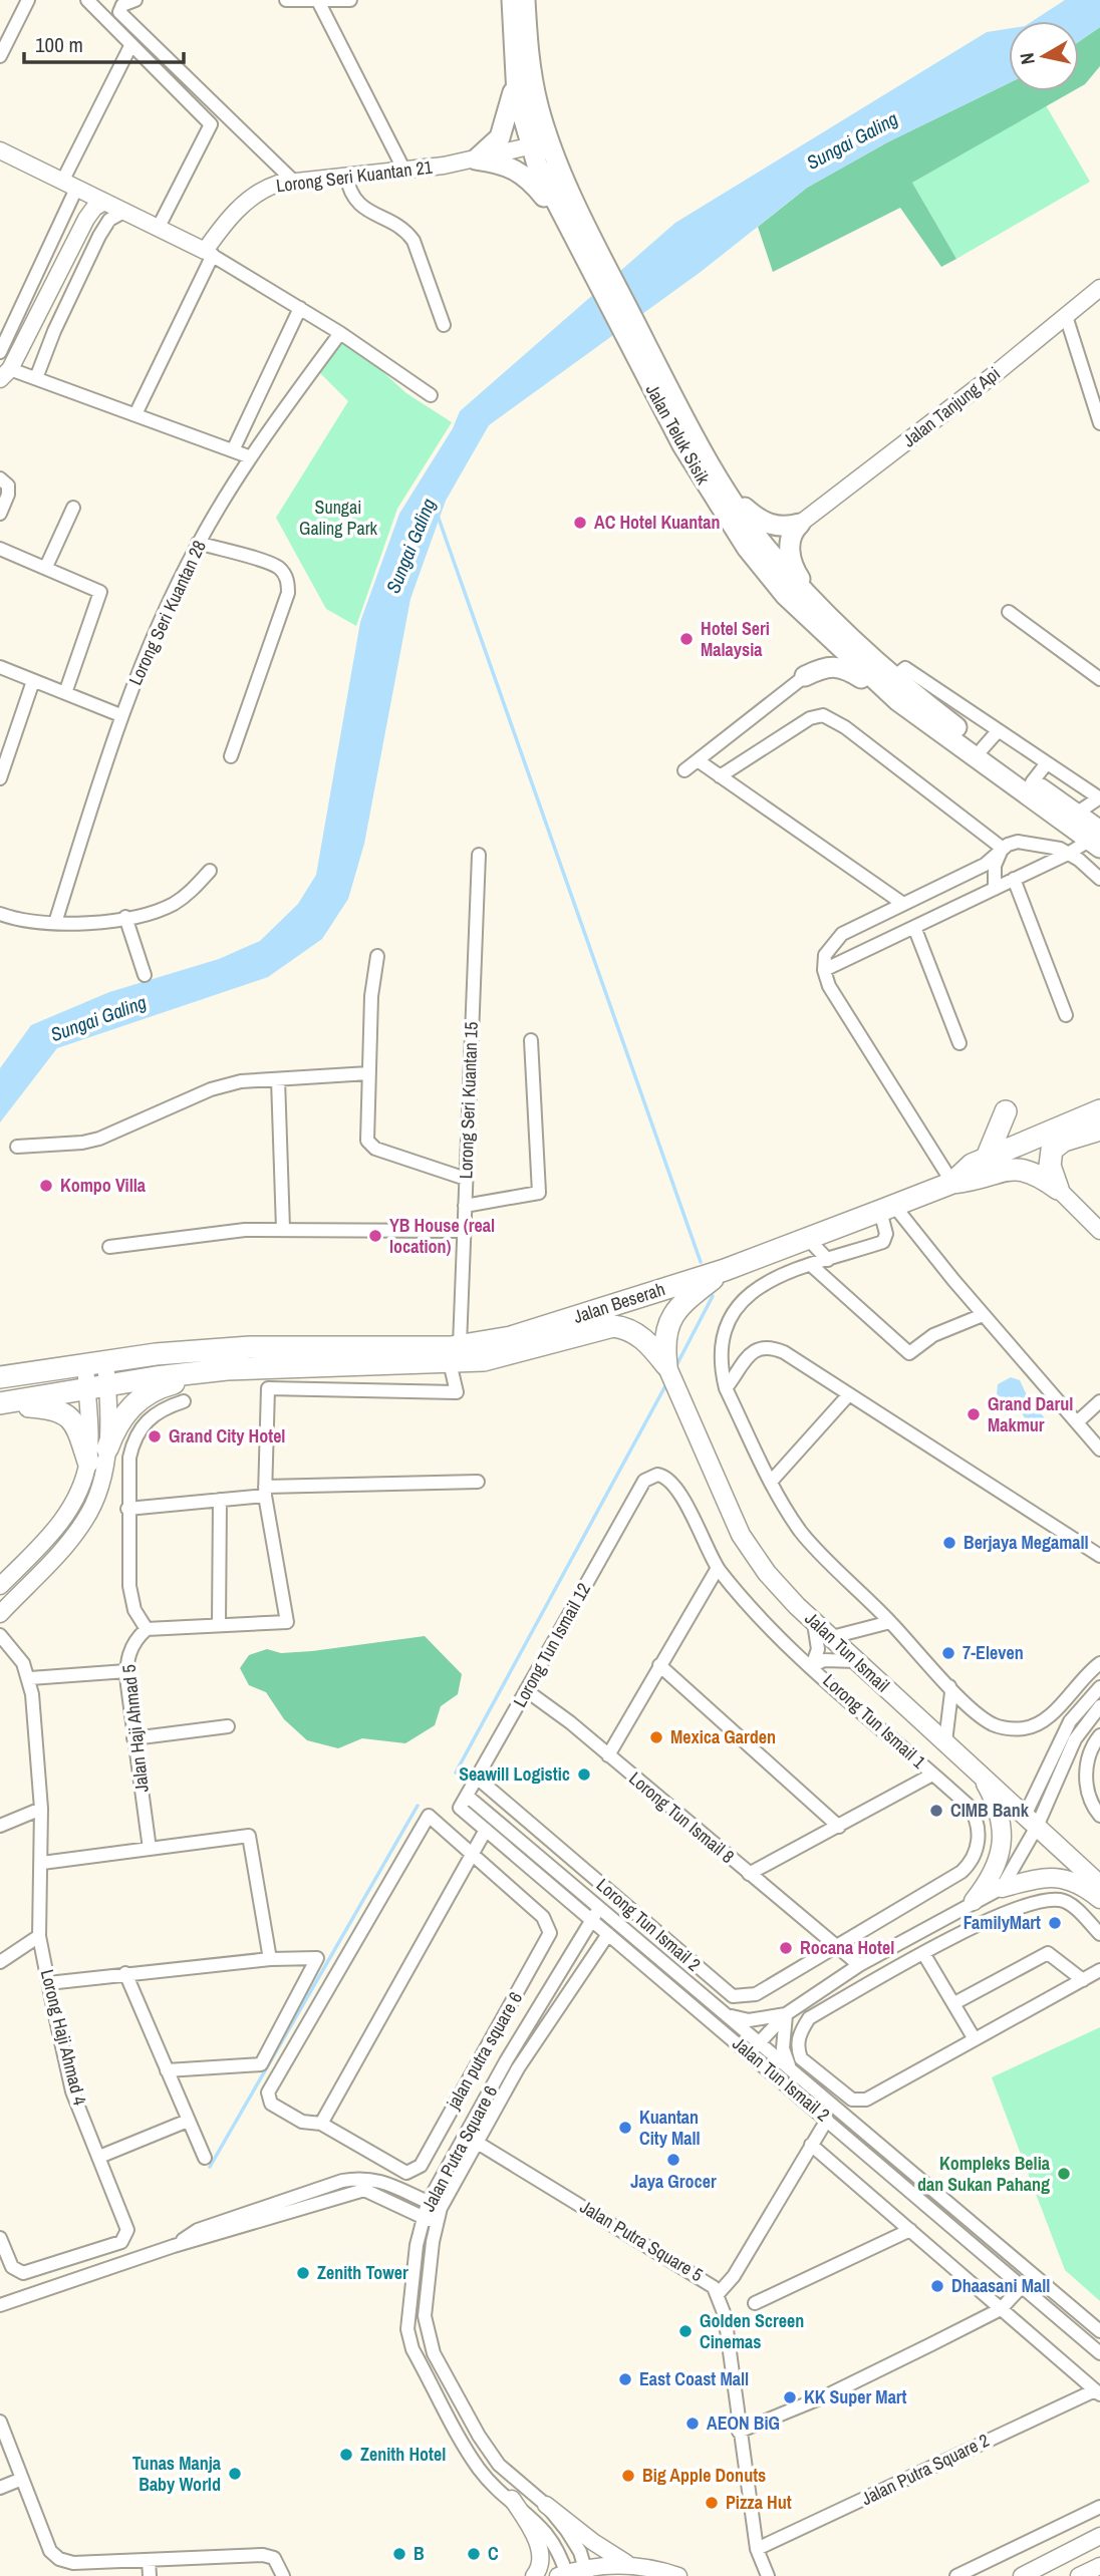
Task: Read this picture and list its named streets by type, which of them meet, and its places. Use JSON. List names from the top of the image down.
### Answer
{
  "streets": {
    "highway": ["Jalan Beserah"],
    "main road": ["Jalan Teluk Sisik", "Jalan Tun Ismail"],
    "street": [
      "Lorong Seri Kuantan 21",
      "Jalan Tanjung Api",
      "Lorong Seri Kuantan 28",
      "Lorong Seri Kuantan 15",
      "Lorong Tun Ismail 12",
      "Lorong Tun Ismail 1",
      "Jalan Haji Ahmad 5",
      "Lorong Tun Ismail 8",
      "Lorong Tun Ismail 2",
      "Lorong Haji Ahmad 4",
      "jalan putra square 6",
      "Jalan Tun Ismail 2",
      "Jalan Putra Square 6",
      "Jalan Putra Square 5",
      "Jalan Putra Square 2"
    ]
  },
  "crossings": [
    ["Lorong Seri Kuantan 21", "Jalan Teluk Sisik"],
    ["Lorong Seri Kuantan 15", "Jalan Beserah"],
    ["Jalan Beserah", "Jalan Tun Ismail"],
    ["Lorong Tun Ismail 12", "Lorong Tun Ismail 1"],
    ["Lorong Tun Ismail 12", "Lorong Tun Ismail 8"],
    ["Lorong Tun Ismail 12", "Lorong Tun Ismail 2"],
    ["Lorong Tun Ismail 12", "Jalan Tun Ismail 2"],
    ["Lorong Tun Ismail 1", "Lorong Tun Ismail 8"],
    ["Lorong Tun Ismail 1", "Lorong Tun Ismail 2"],
    ["Lorong Tun Ismail 8", "Lorong Tun Ismail 2"],
    ["Jalan Tun Ismail 2", "Jalan Putra Square 6"],
    ["Jalan Putra Square 6", "Jalan Putra Square 5"],
    ["Jalan Putra Square 5", "Jalan Putra Square 2"]
  ],
  "water": ["Sungai Galing"],
  "parks": ["Sungai Galing Park"],
  "places": [
    "AC Hotel Kuantan",
    "Hotel Seri Malaysia",
    "Kompo Villa",
    "YB House (real location)",
    "Grand Darul Makmur",
    "Grand City Hotel",
    "Berjaya Megamall",
    "7-Eleven",
    "Mexica Garden",
    "Seawill Logistic",
    "CIMB Bank",
    "FamilyMart",
    "Rocana Hotel",
    "Kuantan City Mall",
    "Jaya Grocer",
    "Kompleks Belia dan Sukan Pahang",
    "Zenith Tower",
    "Dhaasani Mall",
    "Golden Screen Cinemas",
    "East Coast Mall",
    "KK Super Mart",
    "AEON BiG",
    "Zenith Hotel",
    "Tunas Manja Baby World",
    "Big Apple Donuts",
    "Pizza Hut",
    "B",
    "C"
  ],
  "scale_bar": "100 m",
  "north": "left"
}
